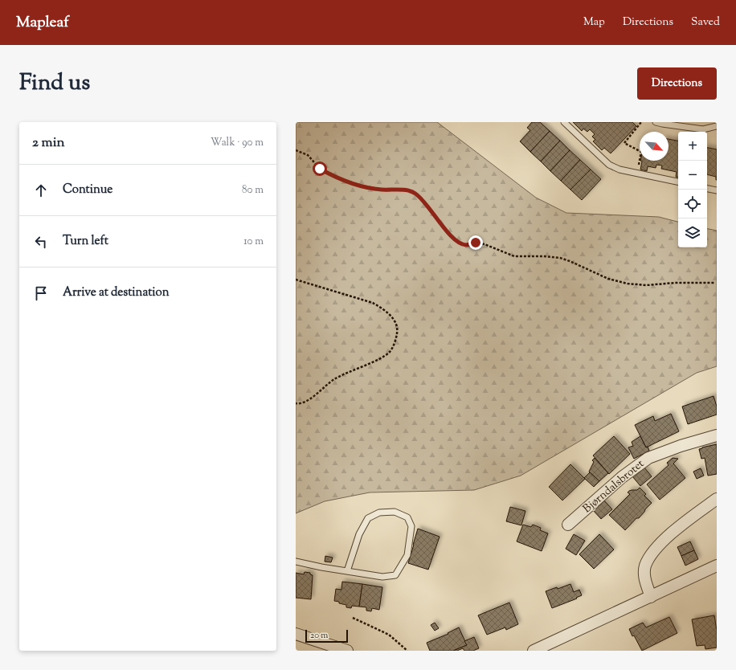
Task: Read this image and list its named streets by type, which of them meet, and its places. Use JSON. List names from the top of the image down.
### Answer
{
  "streets": {
    "street": ["Bjørndalsbrotet"]
  },
  "scale_bar": "20 m",
  "north": "bottom right",
  "page": {
    "header": "Mapleaf",
    "nav": ["Map", "Directions", "Saved"],
    "title": "Find us",
    "buttons": "Directions",
    "heading": ["2 min", "Walk · 90 m"],
    "map_buttons": ["+", "−"],
    "list": [
      ["Continue", "80 m"],
      ["Turn left", "10 m"],
      "Arrive at destination"
    ],
    "scale": "20 m"
  }
}
